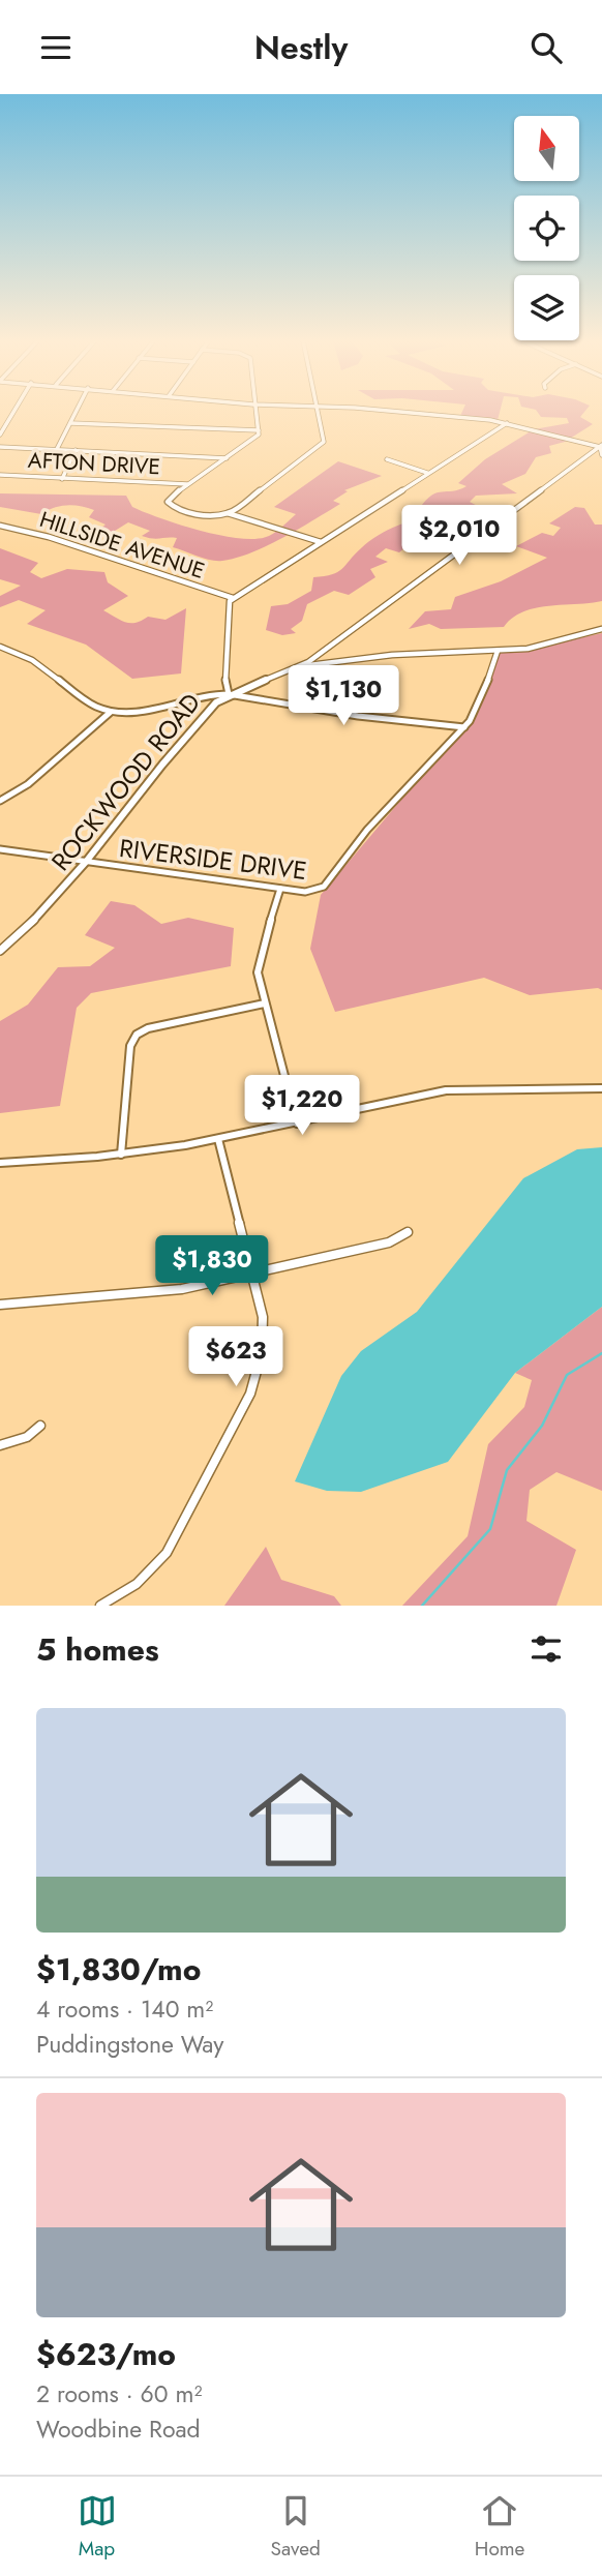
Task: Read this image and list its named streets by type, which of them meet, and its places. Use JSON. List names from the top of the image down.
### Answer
{
  "streets": {
    "street": [
      "AFTON DRIVE",
      "HILLSIDE AVENUE",
      "ROCKWOOD ROAD",
      "RIVERSIDE DRIVE"
    ]
  },
  "crossings": [
    ["ROCKWOOD ROAD", "RIVERSIDE DRIVE"]
  ],
  "north": "top",
  "page": {
    "header": "Nestly",
    "price": [
      "$2,010",
      "$1,130",
      "$1,220",
      "$1,830",
      "$623"
    ],
    "heading": "5 homes",
    "list": [
      {
        "name": "$1,830/mo",
        "note": "4 rooms · 140 m² · Puddingstone Way"
      },
      {
        "name": "$623/mo",
        "note": "2 rooms · 60 m² · Woodbine Road"
      }
    ],
    "tabs": ["Map", "Saved", "Home"]
  }
}
